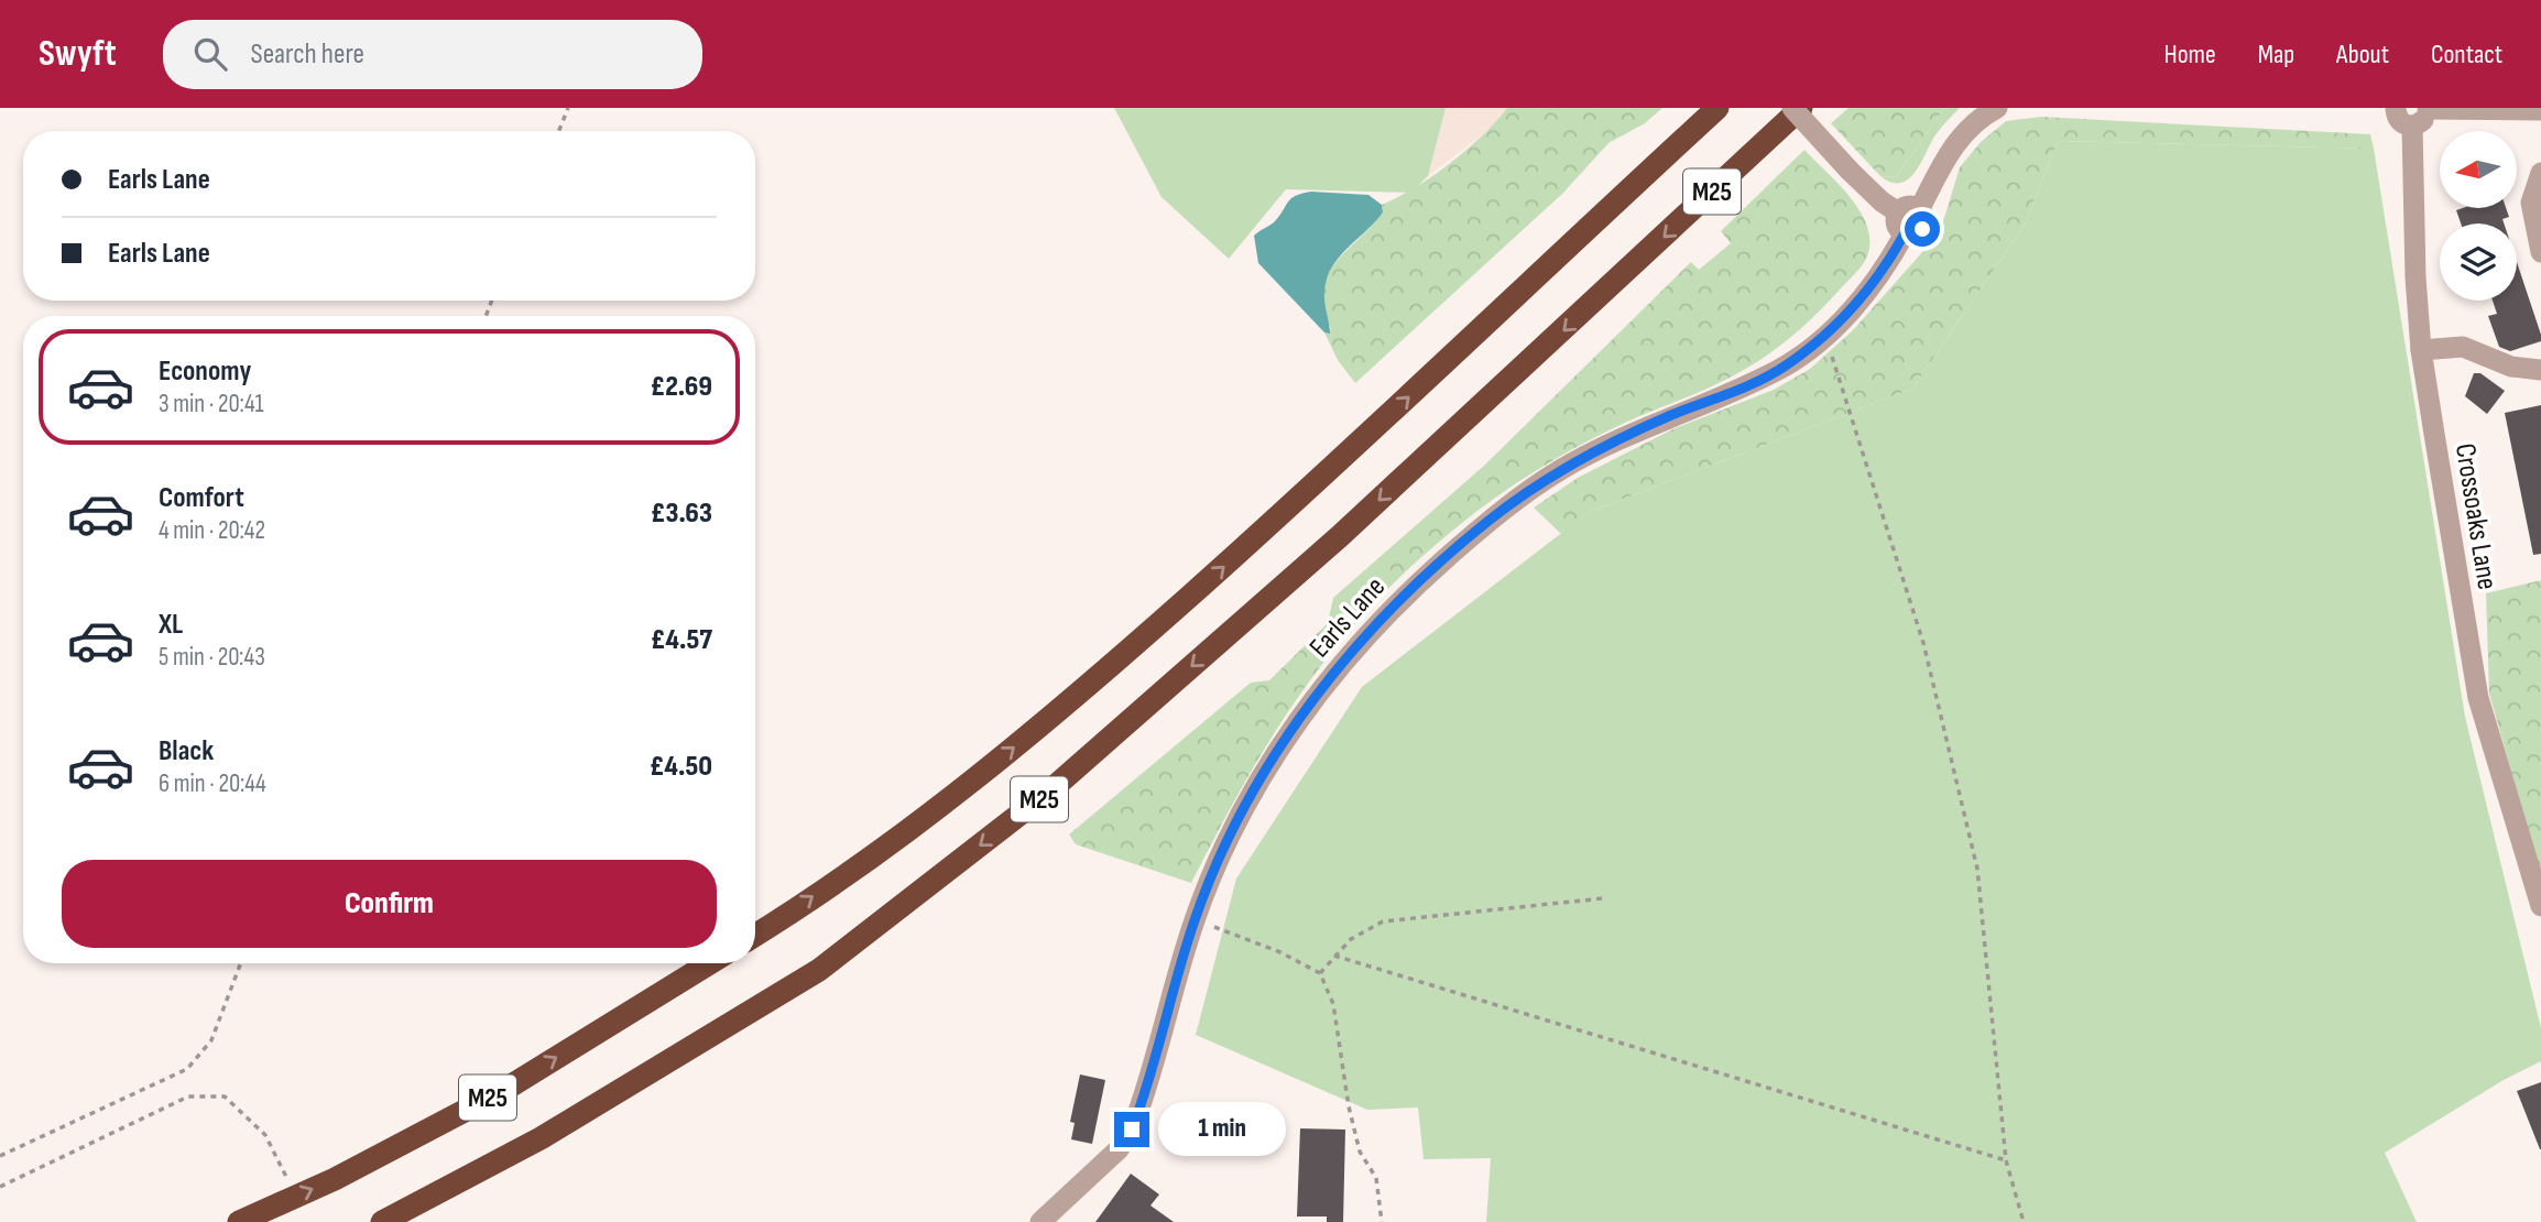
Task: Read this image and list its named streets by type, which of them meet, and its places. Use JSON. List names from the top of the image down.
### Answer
{
  "streets": {
    "highway": ["M25"],
    "street": ["Crossoaks Lane", "Earls Lane"]
  },
  "north": "left",
  "page": {
    "header": "Swyft",
    "search": "Search here",
    "nav": [
      "Home",
      "Map",
      "About",
      "Contact"
    ],
    "banner": ["Earls Lane", "Earls Lane"],
    "list": [
      {
        "name": "Economy",
        "note": "3 min · 20:41",
        "value": "£2.69"
      },
      {
        "name": "Comfort",
        "note": "4 min · 20:42",
        "value": "£3.63"
      },
      {
        "name": "XL",
        "note": "5 min · 20:43",
        "value": "£4.57"
      },
      {
        "name": "Black",
        "note": "6 min · 20:44",
        "value": "£4.50"
      }
    ],
    "buttons": "Confirm",
    "bubble": "1 min"
  }
}
